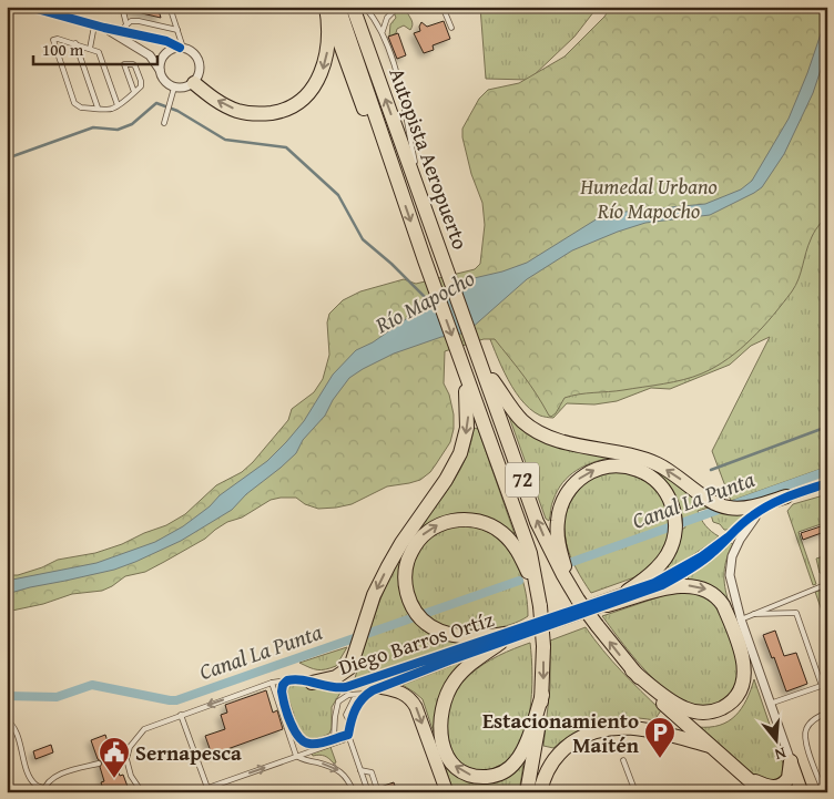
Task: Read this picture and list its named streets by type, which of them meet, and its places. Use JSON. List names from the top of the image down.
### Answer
{
  "streets": {
    "highway": ["Autopista Aeropuerto", "72"],
    "street": ["Diego Barros Ortíz"]
  },
  "water": ["Río Mapocho", "Canal La Punta"],
  "parks": ["Humedal Urbano Río Mapocho"],
  "places": {
    "parking": ["Estacionamiento Maitén"],
    "public building": ["Sernapesca"]
  },
  "scale_bar": "100 m",
  "north": "bottom"
}
